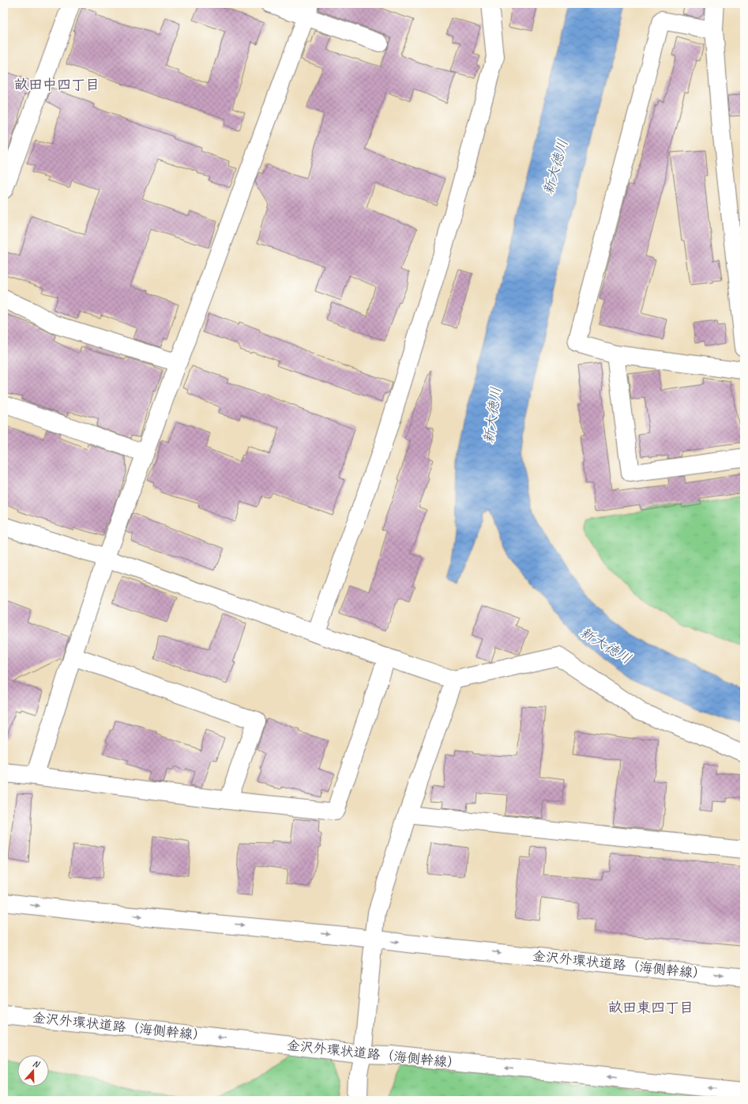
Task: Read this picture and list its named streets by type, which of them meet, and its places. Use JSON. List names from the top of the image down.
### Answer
{
  "streets": {
    "street": ["金沢外環状道路（海側幹線）"]
  },
  "districts": ["畝田中四丁目", "畝田東四丁目"],
  "water": ["新大徳川"],
  "north": "top"
}
